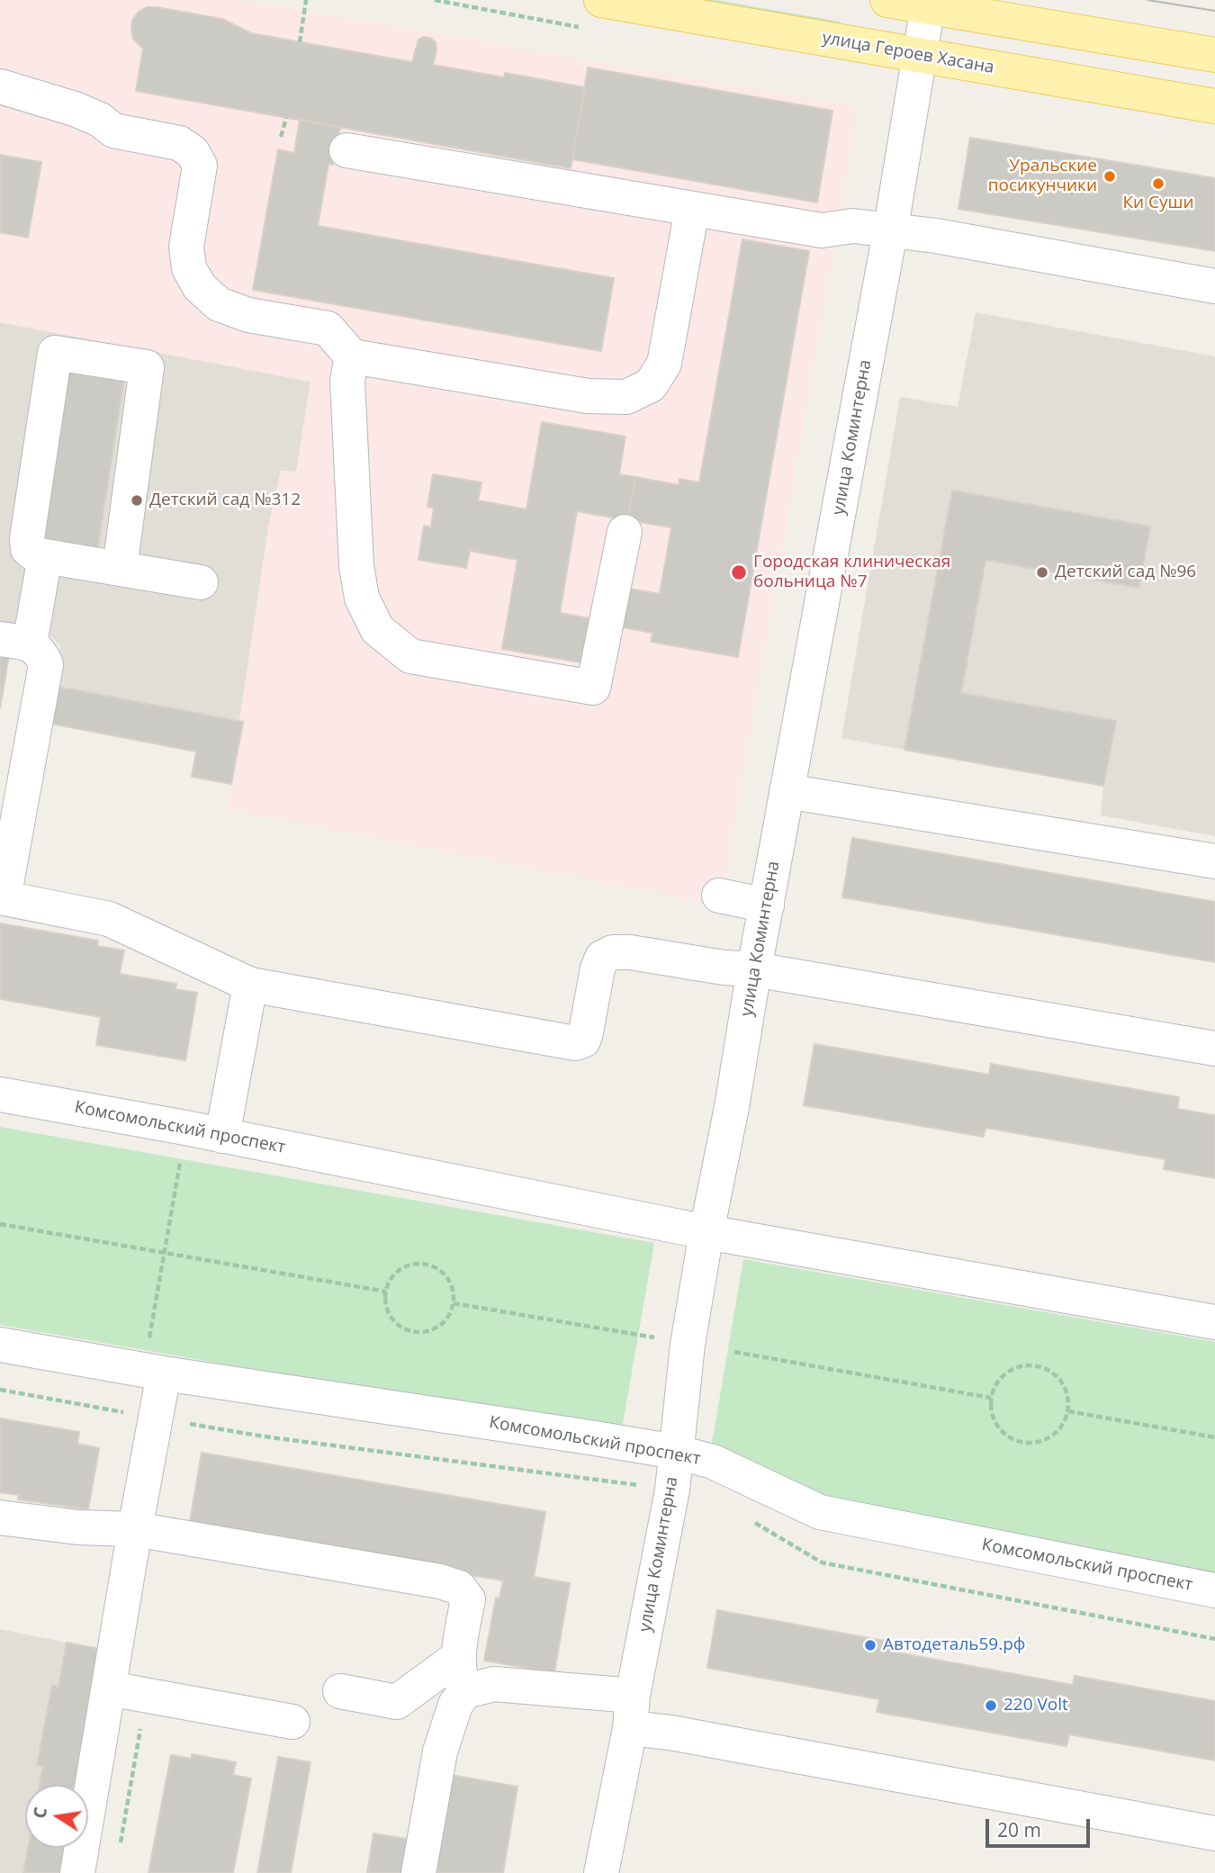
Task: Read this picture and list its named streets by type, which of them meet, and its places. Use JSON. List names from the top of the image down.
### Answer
{
  "streets": {
    "main road": ["улица Героев Хасана"],
    "street": ["улица Коминтерна", "Комсомольский проспект"]
  },
  "crossings": [
    ["улица Героев Хасана", "улица Коминтерна"],
    ["улица Коминтерна", "Комсомольский проспект"]
  ],
  "places": [
    "Уральские посикунчики",
    "Ки Суши",
    "Детский сад №312",
    "Городская клиническая больница №7",
    "Детский сад №96",
    "Автодеталь59.рф",
    "220 Volt"
  ],
  "scale_bar": "20 m",
  "north": "left"
}
